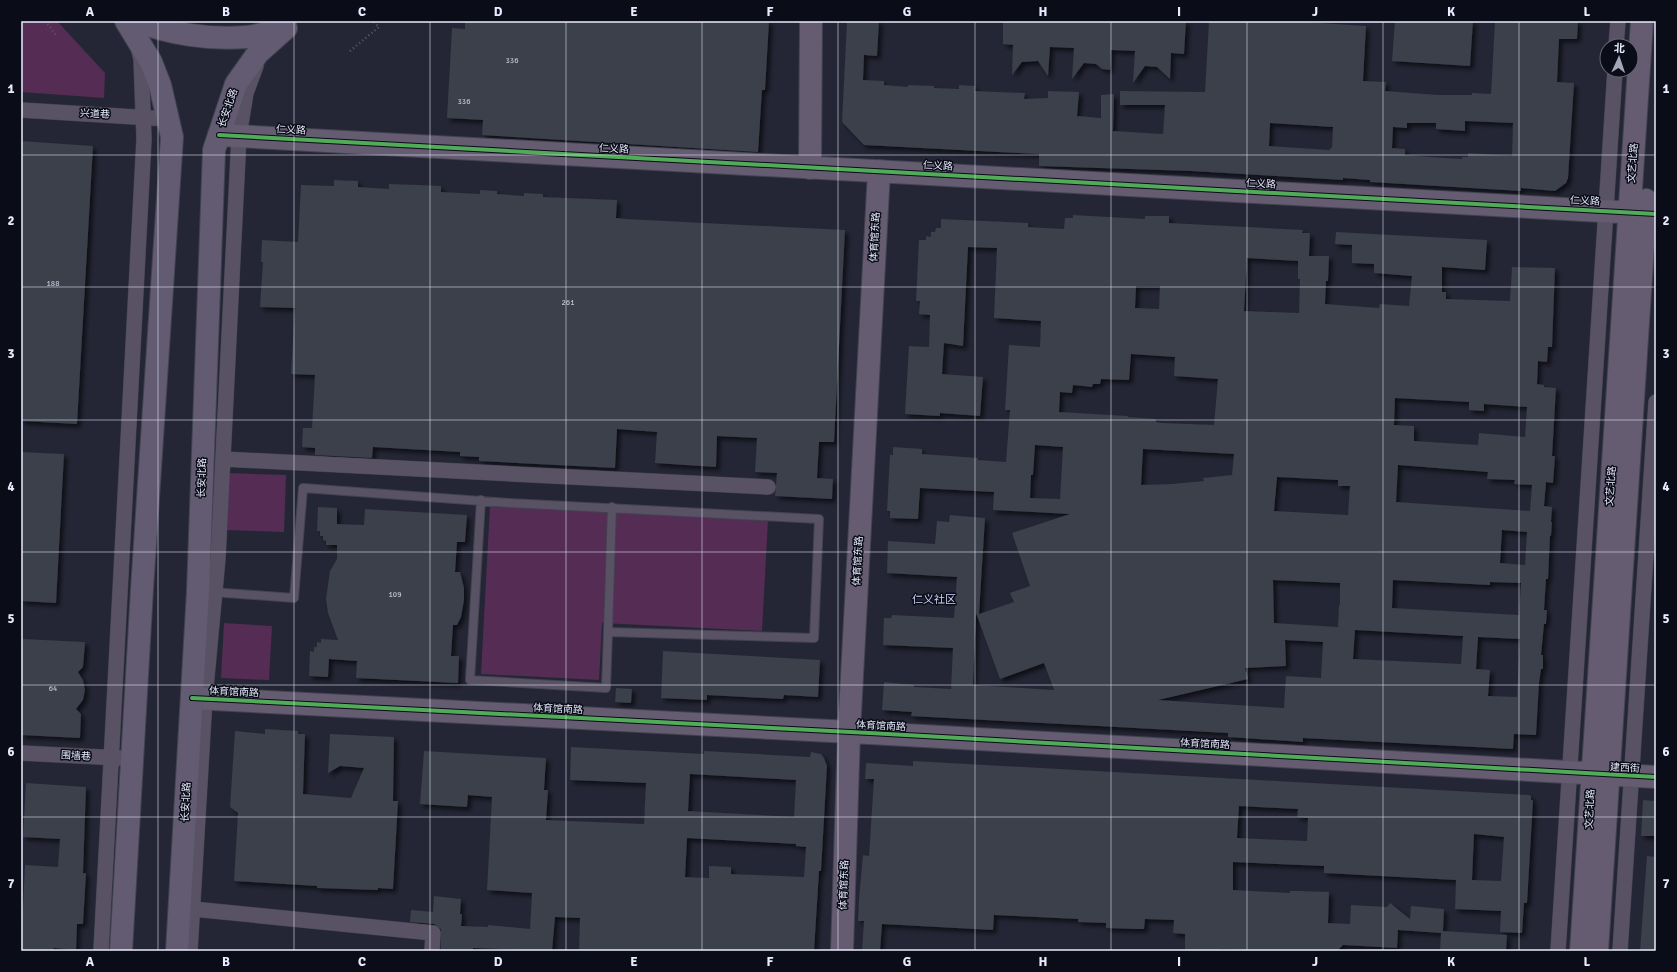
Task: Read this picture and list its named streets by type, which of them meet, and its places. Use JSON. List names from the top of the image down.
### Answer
{
  "streets": {
    "main road": ["长安北路"],
    "street": [
      "兴道巷",
      "仁义路",
      "文艺北路",
      "体育馆东路",
      "体育馆南路",
      "围墙巷",
      "建西街"
    ]
  },
  "crossings": [
    ["长安北路", "仁义路"],
    ["长安北路", "体育馆南路"],
    ["仁义路", "文艺北路"],
    ["仁义路", "体育馆东路"],
    ["文艺北路", "建西街"],
    ["体育馆东路", "体育馆南路"],
    ["体育馆南路", "建西街"]
  ],
  "districts": ["仁义社区"],
  "house_numbers": [
    "336",
    "336",
    "188",
    "261",
    "109",
    "64"
  ],
  "north": "top",
  "grid": {
    "columns": [
      "A",
      "B",
      "C",
      "D",
      "E",
      "F",
      "G",
      "H",
      "I",
      "J",
      "K",
      "L"
    ],
    "rows": [
      "1",
      "2",
      "3",
      "4",
      "5",
      "6",
      "7"
    ]
  }
}
